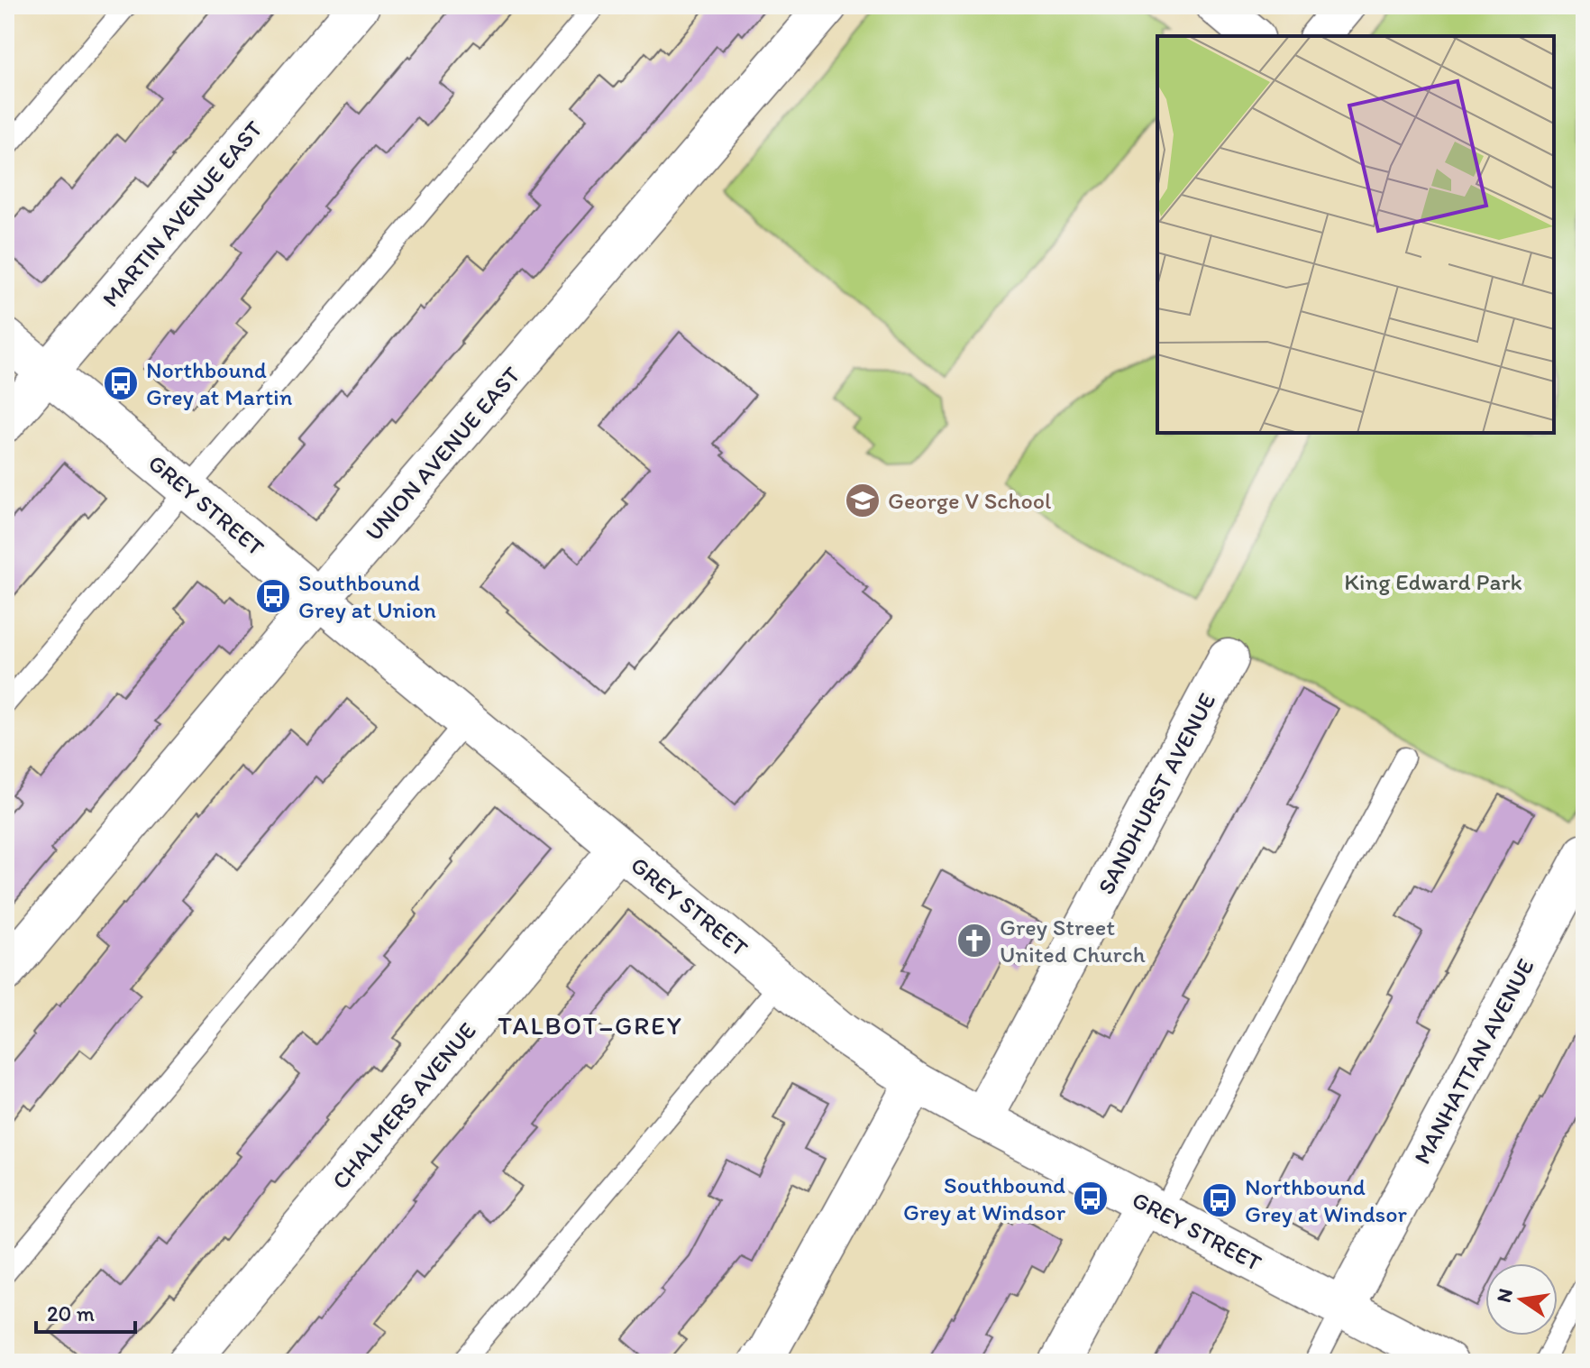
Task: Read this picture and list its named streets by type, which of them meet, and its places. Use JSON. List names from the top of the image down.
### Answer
{
  "streets": {
    "street": [
      "MARTIN AVENUE EAST",
      "UNION AVENUE EAST",
      "GREY STREET",
      "SANDHURST AVENUE",
      "MANHATTAN AVENUE",
      "CHALMERS AVENUE"
    ]
  },
  "crossings": [
    ["MARTIN AVENUE EAST", "GREY STREET"],
    ["UNION AVENUE EAST", "GREY STREET"],
    ["GREY STREET", "SANDHURST AVENUE"],
    ["GREY STREET", "MANHATTAN AVENUE"],
    ["GREY STREET", "CHALMERS AVENUE"]
  ],
  "districts": ["TALBOT–GREY"],
  "parks": ["King Edward Park"],
  "places": {
    "bus stop": [
      "Northbound Grey at Martin",
      "Southbound Grey at Union",
      "Southbound Grey at Windsor",
      "Northbound Grey at Windsor"
    ],
    "school or university": ["George V School"],
    "church": ["Grey Street United Church"]
  },
  "scale_bar": "20 m",
  "north": "left"
}
